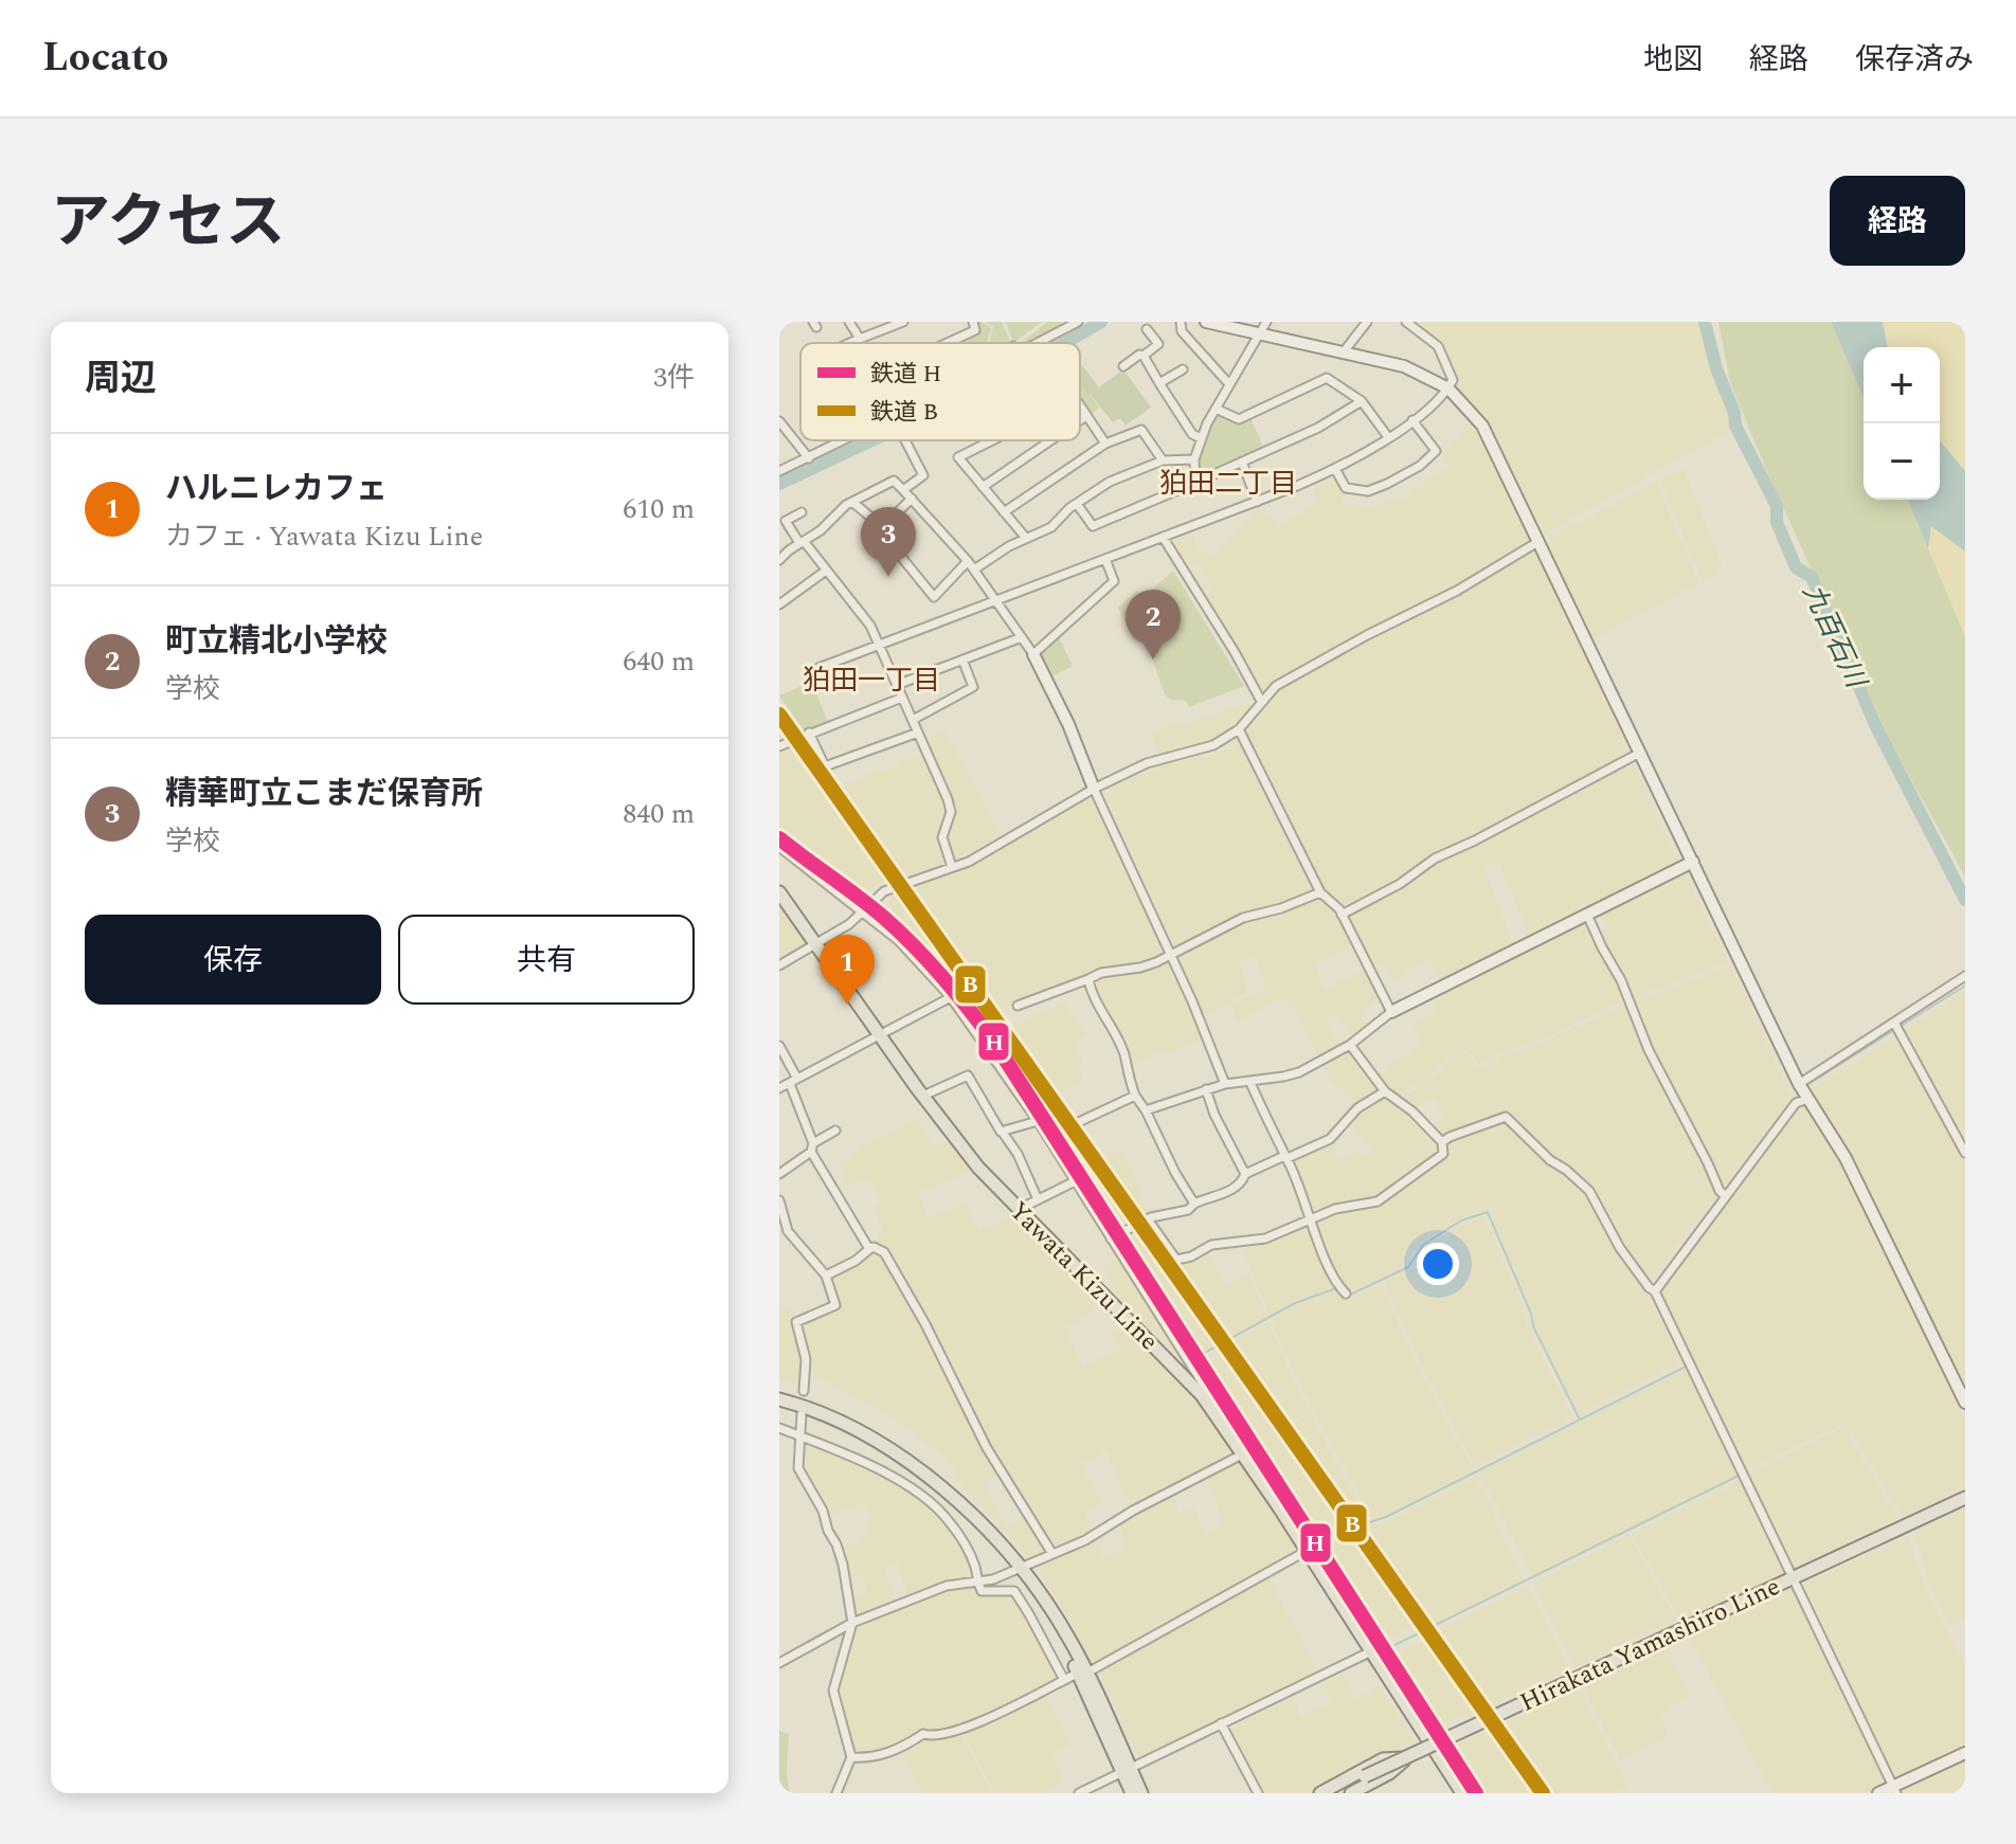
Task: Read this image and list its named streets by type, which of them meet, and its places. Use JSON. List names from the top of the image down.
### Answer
{
  "streets": {
    "main road": ["Yawata Kizu Line", "Hirakata Yamashiro Line"]
  },
  "districts": ["狛田二丁目", "狛田一丁目"],
  "water": ["九百石川"],
  "lines": ["rail line B", "rail line H"],
  "legend": ["鉄道 H", "鉄道 B"],
  "page": {
    "header": "Locato",
    "nav": ["地図", "経路", "保存済み"],
    "title": "アクセス",
    "buttons": [
      "経路",
      ["保存", "共有"]
    ],
    "heading": ["周辺", "3件"],
    "map_buttons": ["+", "−"],
    "list": [
      {
        "mark": "1",
        "name": "ハルニレカフェ",
        "note": "カフェ · Yawata Kizu Line",
        "value": "610 m"
      },
      {
        "mark": "2",
        "name": "町立精北小学校",
        "note": "学校",
        "value": "640 m"
      },
      {
        "mark": "3",
        "name": "精華町立こまだ保育所",
        "note": "学校",
        "value": "840 m"
      }
    ],
    "pins": ["3", "2", "1"]
  }
}
